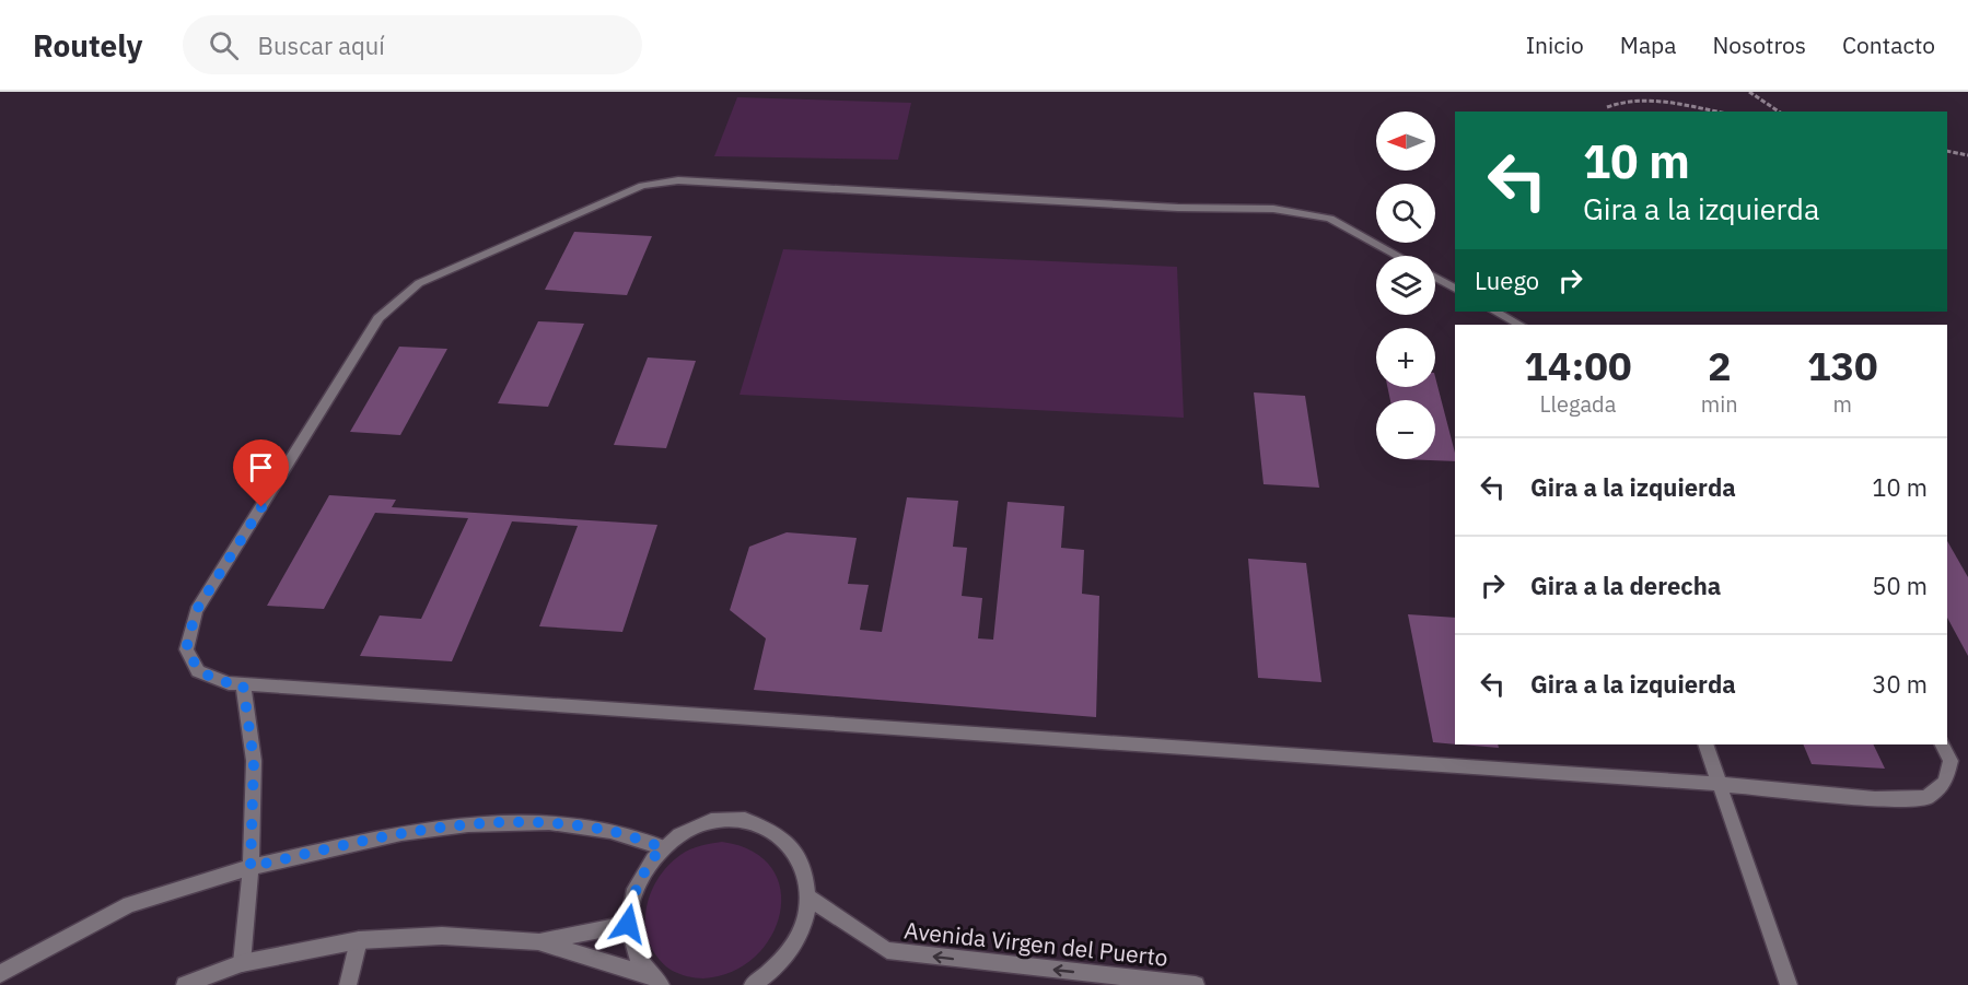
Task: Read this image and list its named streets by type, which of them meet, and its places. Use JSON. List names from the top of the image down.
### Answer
{
  "streets": {
    "street": ["Avenida Virgen del Puerto"]
  },
  "one_way": ["Avenida Virgen del Puerto"],
  "north": "left",
  "page": {
    "header": "Routely",
    "search": "Buscar aquí",
    "nav": [
      "Inicio",
      "Mapa",
      "Nosotros",
      "Contacto"
    ],
    "map_buttons": ["+", "−"],
    "turn": ["10 m", "Gira a la izquierda"],
    "then": "Luego",
    "eta": [
      "14:00",
      "Llegada",
      "2",
      "min",
      "130",
      "m"
    ],
    "list": [
      {
        "name": "Gira a la izquierda",
        "value": "10 m"
      },
      {
        "name": "Gira a la derecha",
        "value": "50 m"
      },
      {
        "name": "Gira a la izquierda",
        "value": "30 m"
      }
    ]
  }
}
